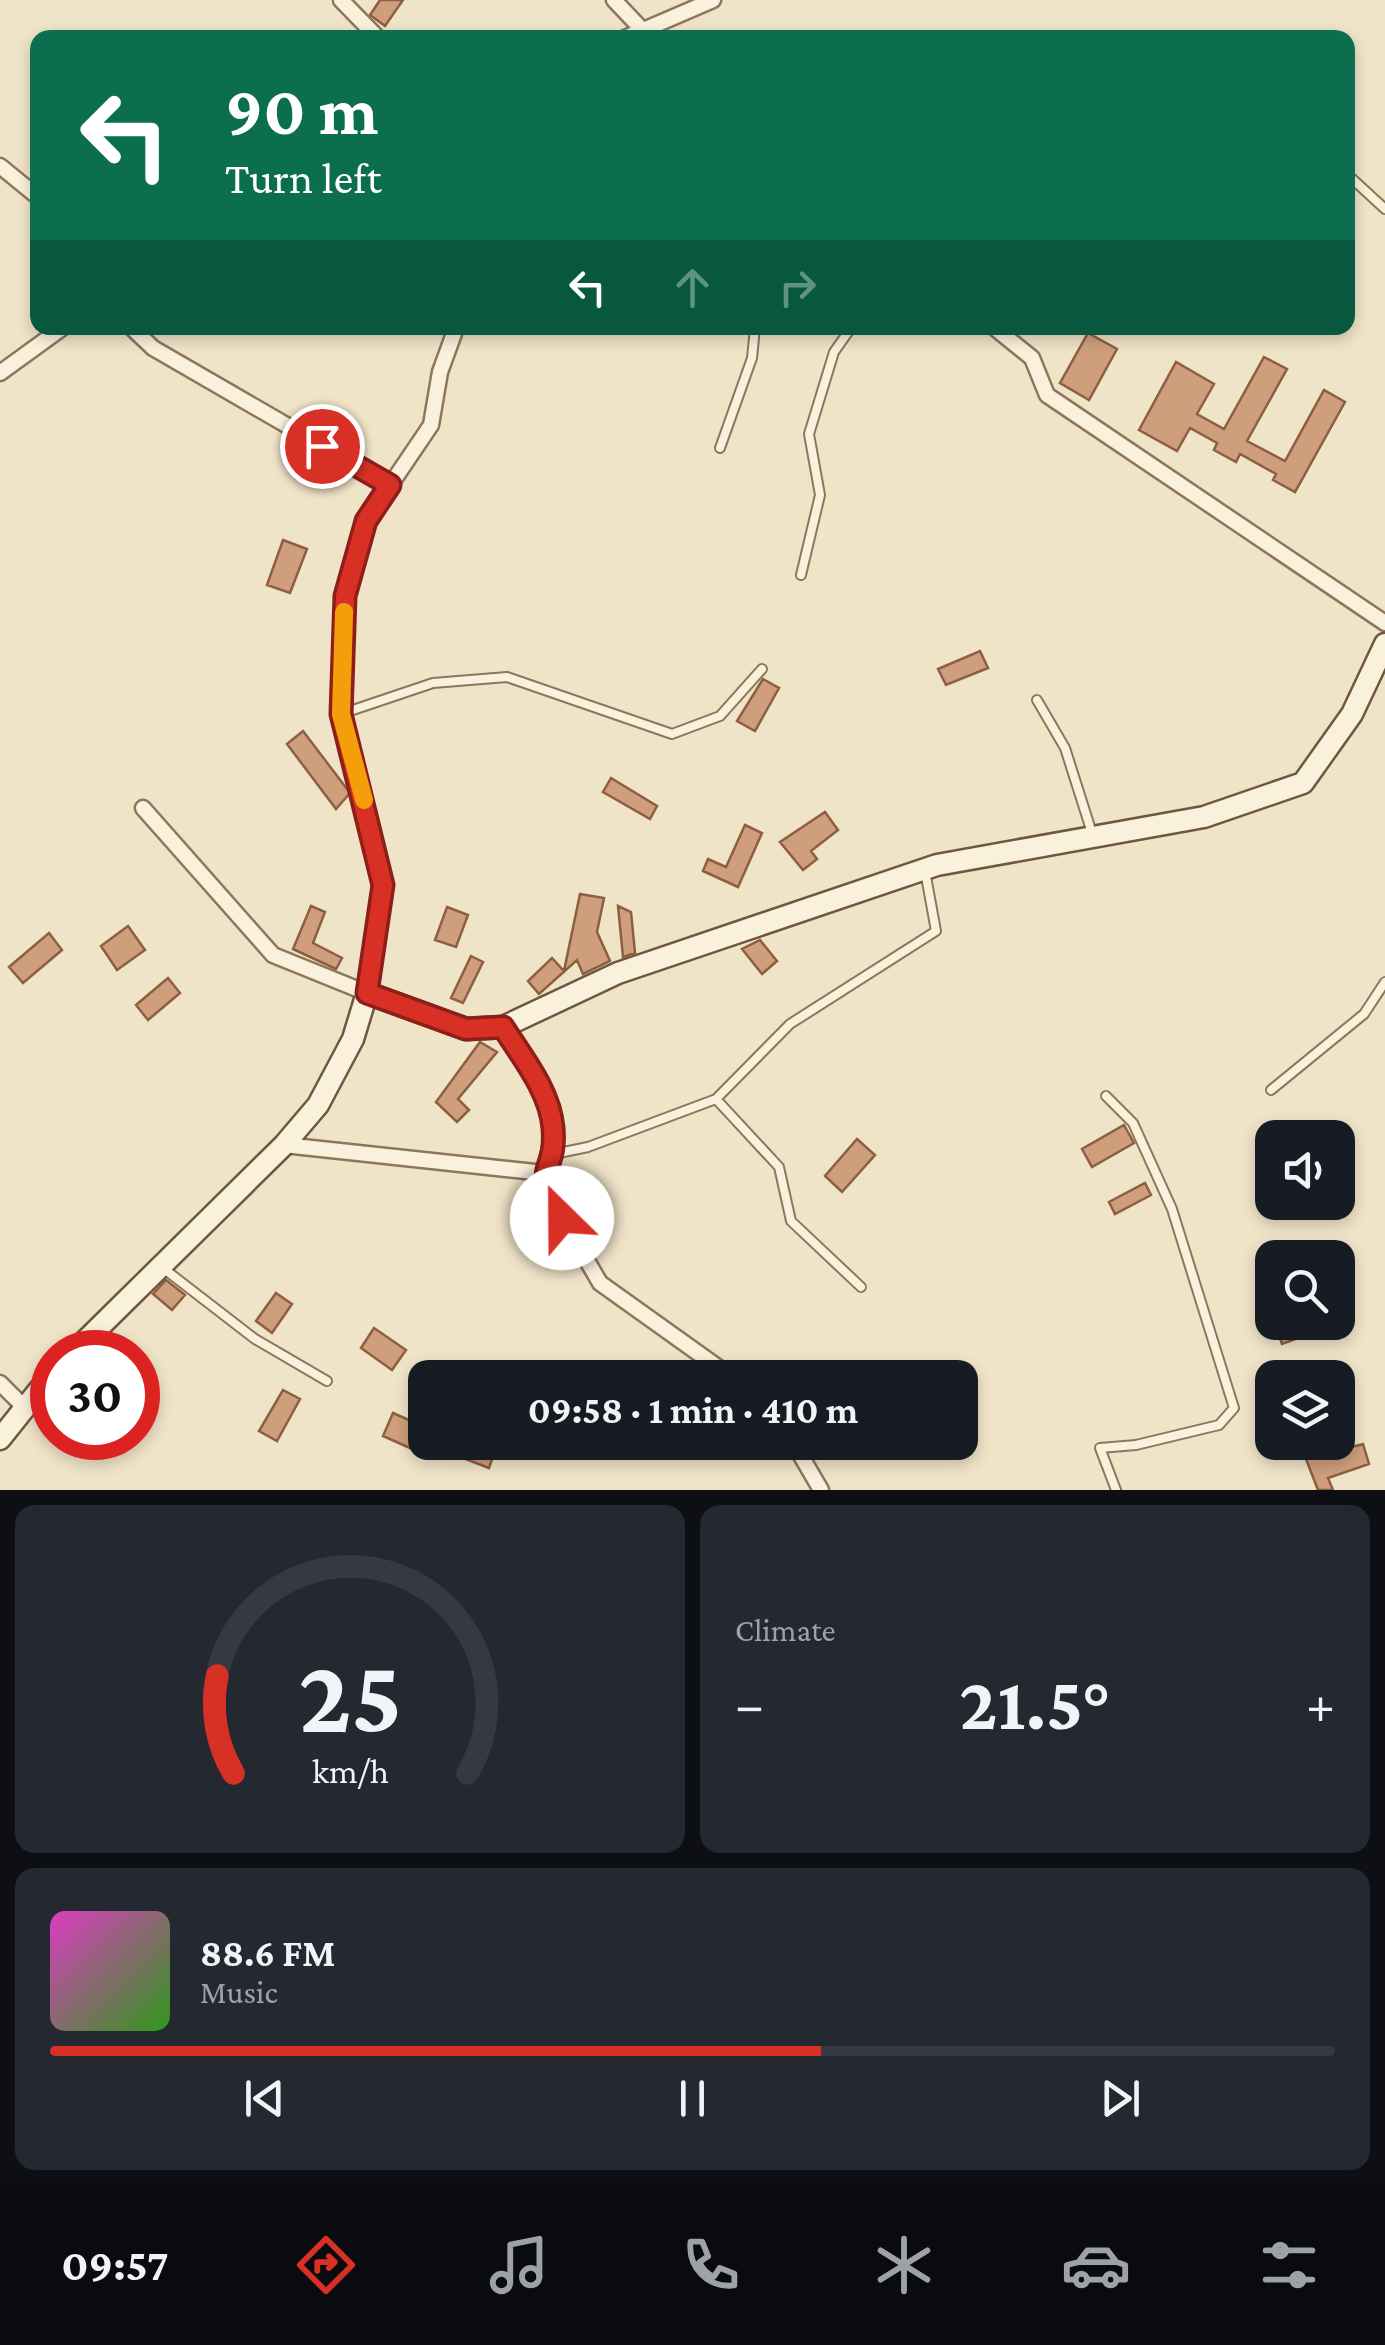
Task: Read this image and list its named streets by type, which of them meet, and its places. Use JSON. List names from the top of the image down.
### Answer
{
  "page": {
    "turn": ["90 m", "Turn left"],
    "limit": "30",
    "trip": "09:58 · 1 min · 410 m",
    "tile": "Climate",
    "heat": ["−", "21.5°", "+"],
    "song": ["88.6 FM", "Music"],
    "tabs": "09:57",
    "gauge": ["25", "km/h"]
  }
}
